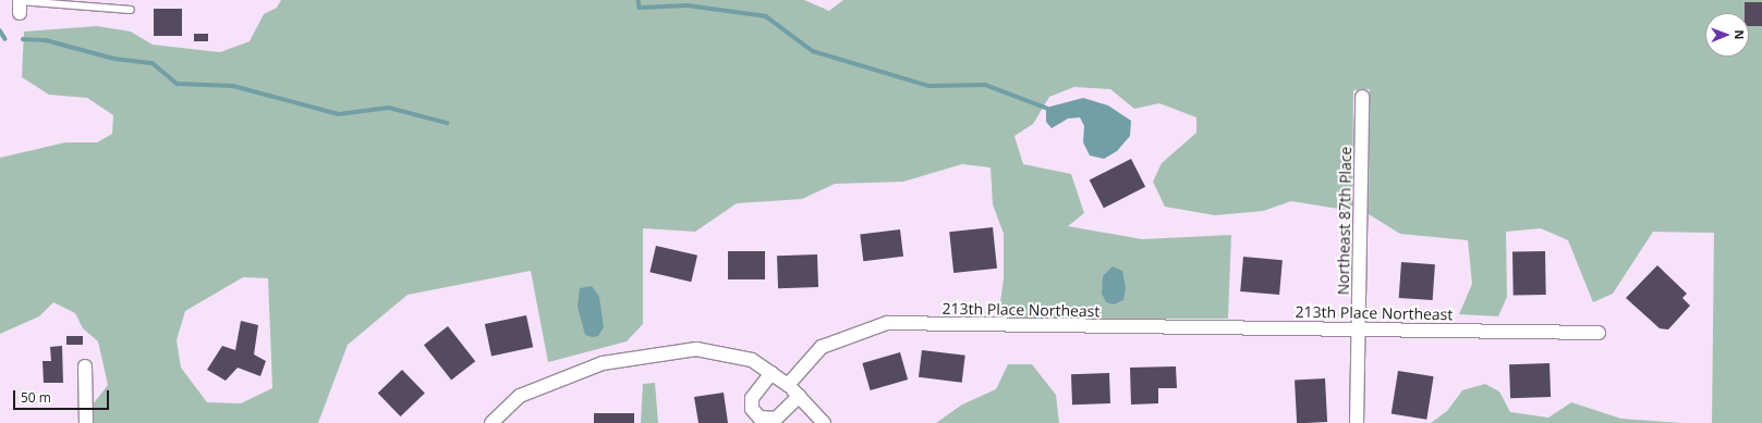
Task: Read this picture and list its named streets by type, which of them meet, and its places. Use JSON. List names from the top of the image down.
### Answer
{
  "streets": {
    "street": ["Northeast 87th Place", "213th Place Northeast"]
  },
  "crossings": [
    ["Northeast 87th Place", "213th Place Northeast"]
  ],
  "scale_bar": "50 m",
  "north": "right"
}
